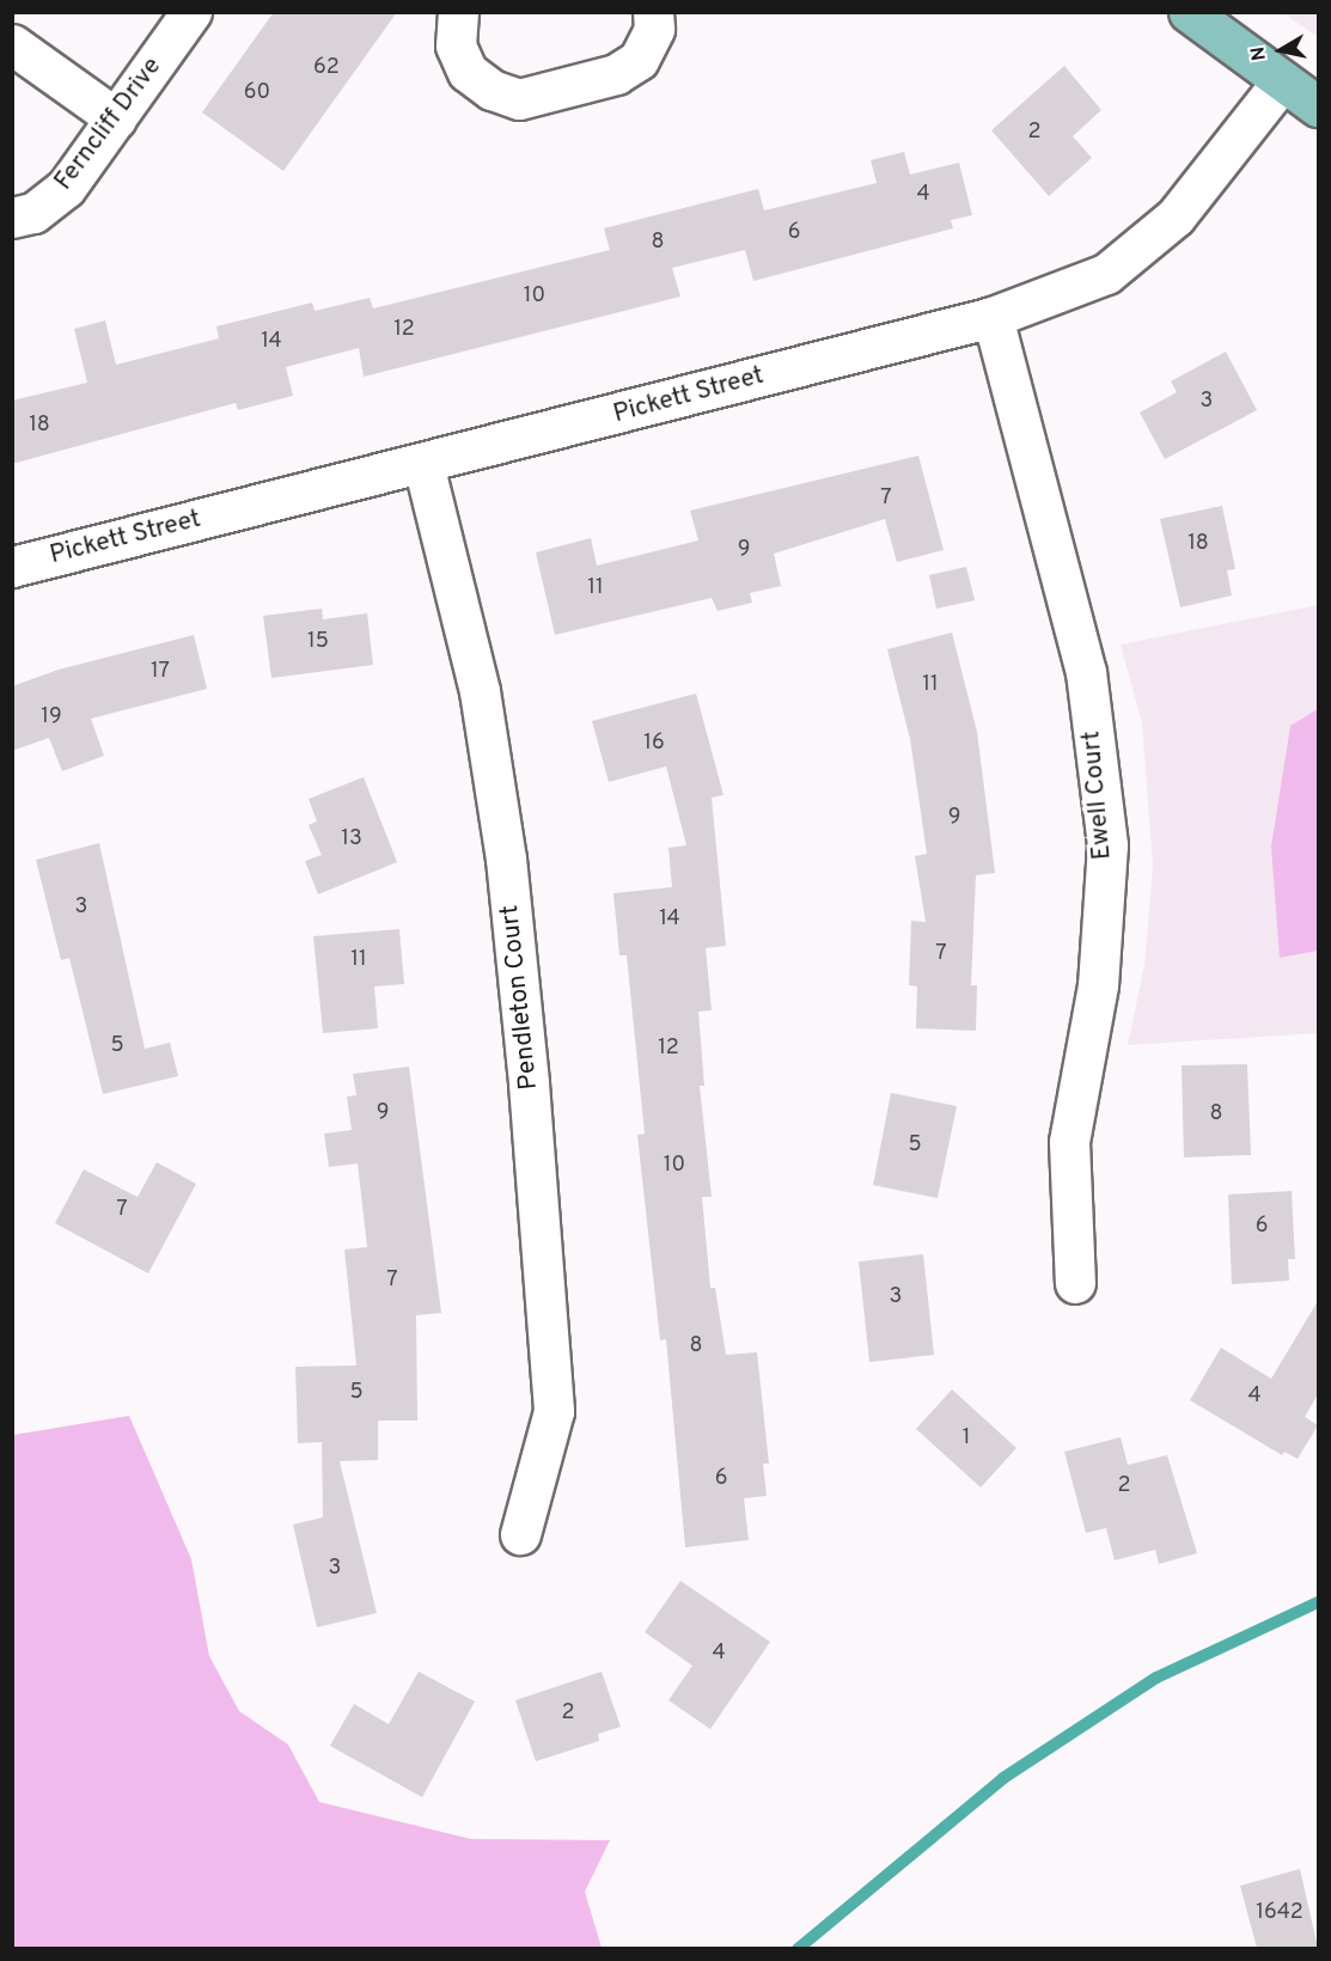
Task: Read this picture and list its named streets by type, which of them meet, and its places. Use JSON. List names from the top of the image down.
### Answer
{
  "streets": {
    "street": [
      "Ferncliff Drive",
      "Pickett Street",
      "Ewell Court",
      "Pendleton Court"
    ]
  },
  "crossings": [
    ["Pickett Street", "Ewell Court"],
    ["Pickett Street", "Pendleton Court"]
  ],
  "house_numbers": [
    "62",
    "60",
    "2",
    "4",
    "6",
    "8",
    "10",
    "12",
    "14",
    "3",
    "18",
    "7",
    "18",
    "9",
    "11",
    "15",
    "17",
    "11",
    "19",
    "16",
    "9",
    "13",
    "3",
    "14",
    "7",
    "11",
    "5",
    "12",
    "9",
    "8",
    "5",
    "10",
    "7",
    "6",
    "7",
    "3",
    "8",
    "5",
    "4",
    "1",
    "6",
    "2",
    "3",
    "4",
    "2",
    "1642"
  ],
  "north": "left"
}
